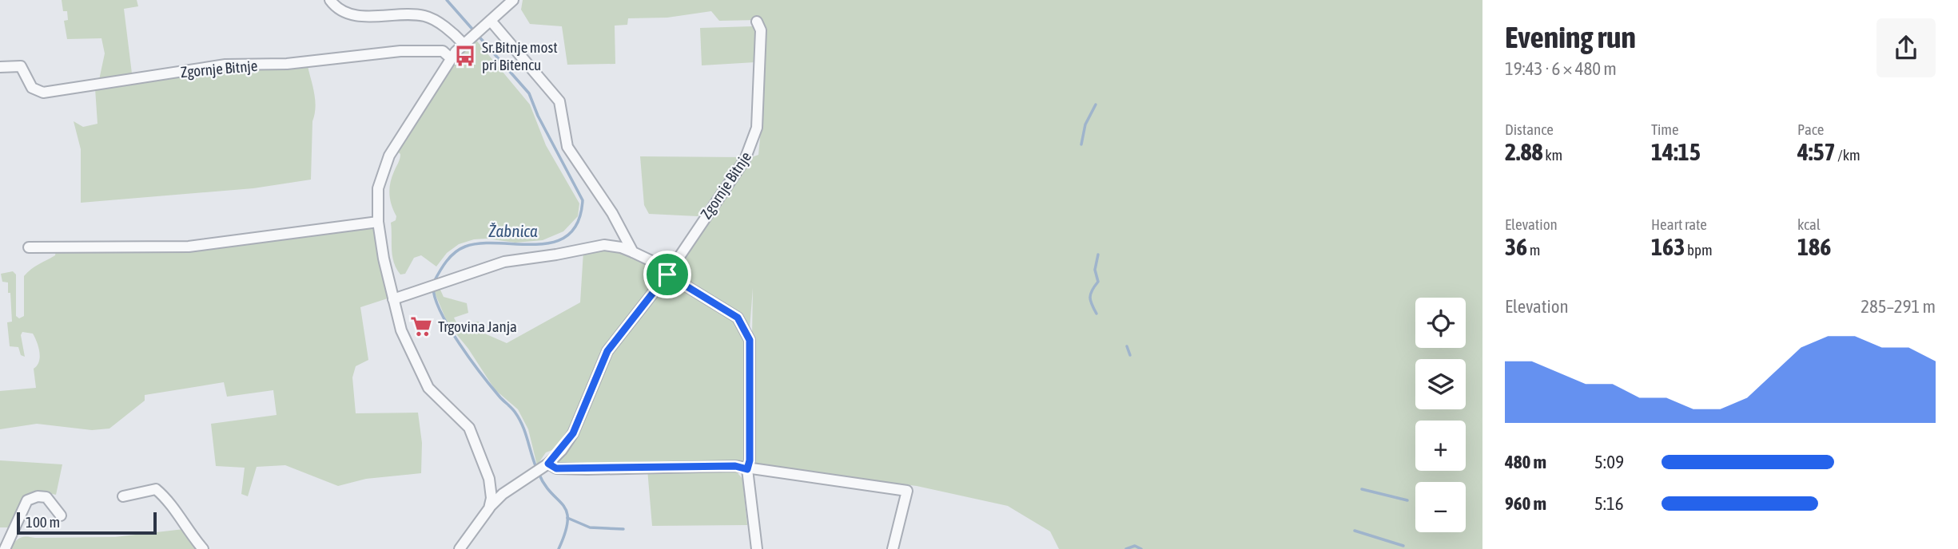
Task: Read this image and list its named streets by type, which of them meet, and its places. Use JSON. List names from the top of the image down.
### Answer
{
  "streets": {
    "street": ["Zgornje Bitnje"]
  },
  "water": ["Žabnica"],
  "places": {
    "bus stop": ["Sr.Bitnje most pri Bitencu"],
    "supermarket": ["Trgovina Janja"]
  },
  "scale_bar": "100 m",
  "page": {
    "heading": ["Evening run", "19:43 · 6 × 480 m"],
    "stats": [
      ["Distance", "2.88 km"],
      ["Time", "14:15"],
      ["Pace", "4:57 /km"],
      ["Elevation", "36 m"],
      ["Heart rate", "163 bpm"],
      ["kcal", "186"]
    ],
    "chart": ["Elevation", "285–291 m"],
    "map_buttons": ["+", "−"],
    "list": [
      {
        "name": "480 m",
        "note": "5:09"
      },
      {
        "name": "960 m",
        "note": "5:16"
      }
    ],
    "scale": "100 m"
  }
}
